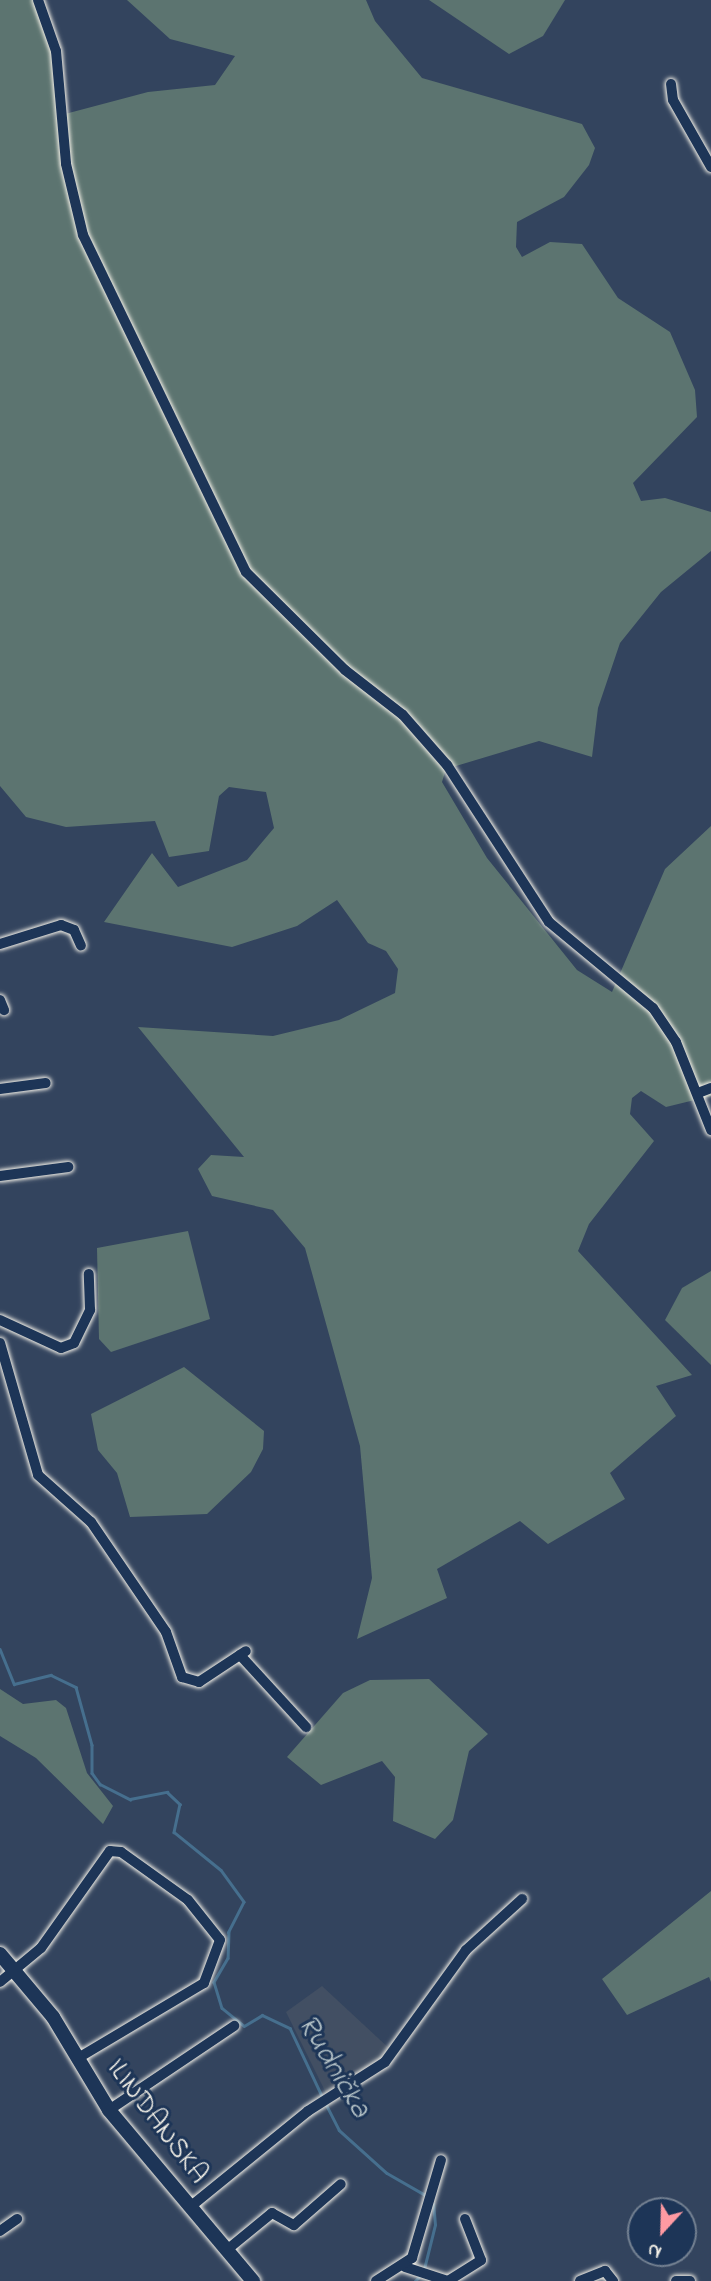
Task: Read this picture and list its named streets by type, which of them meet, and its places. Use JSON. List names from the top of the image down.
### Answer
{
  "streets": {
    "street": ["ILINDANSKA"]
  },
  "water": ["Rudnička"],
  "north": "bottom"
}
